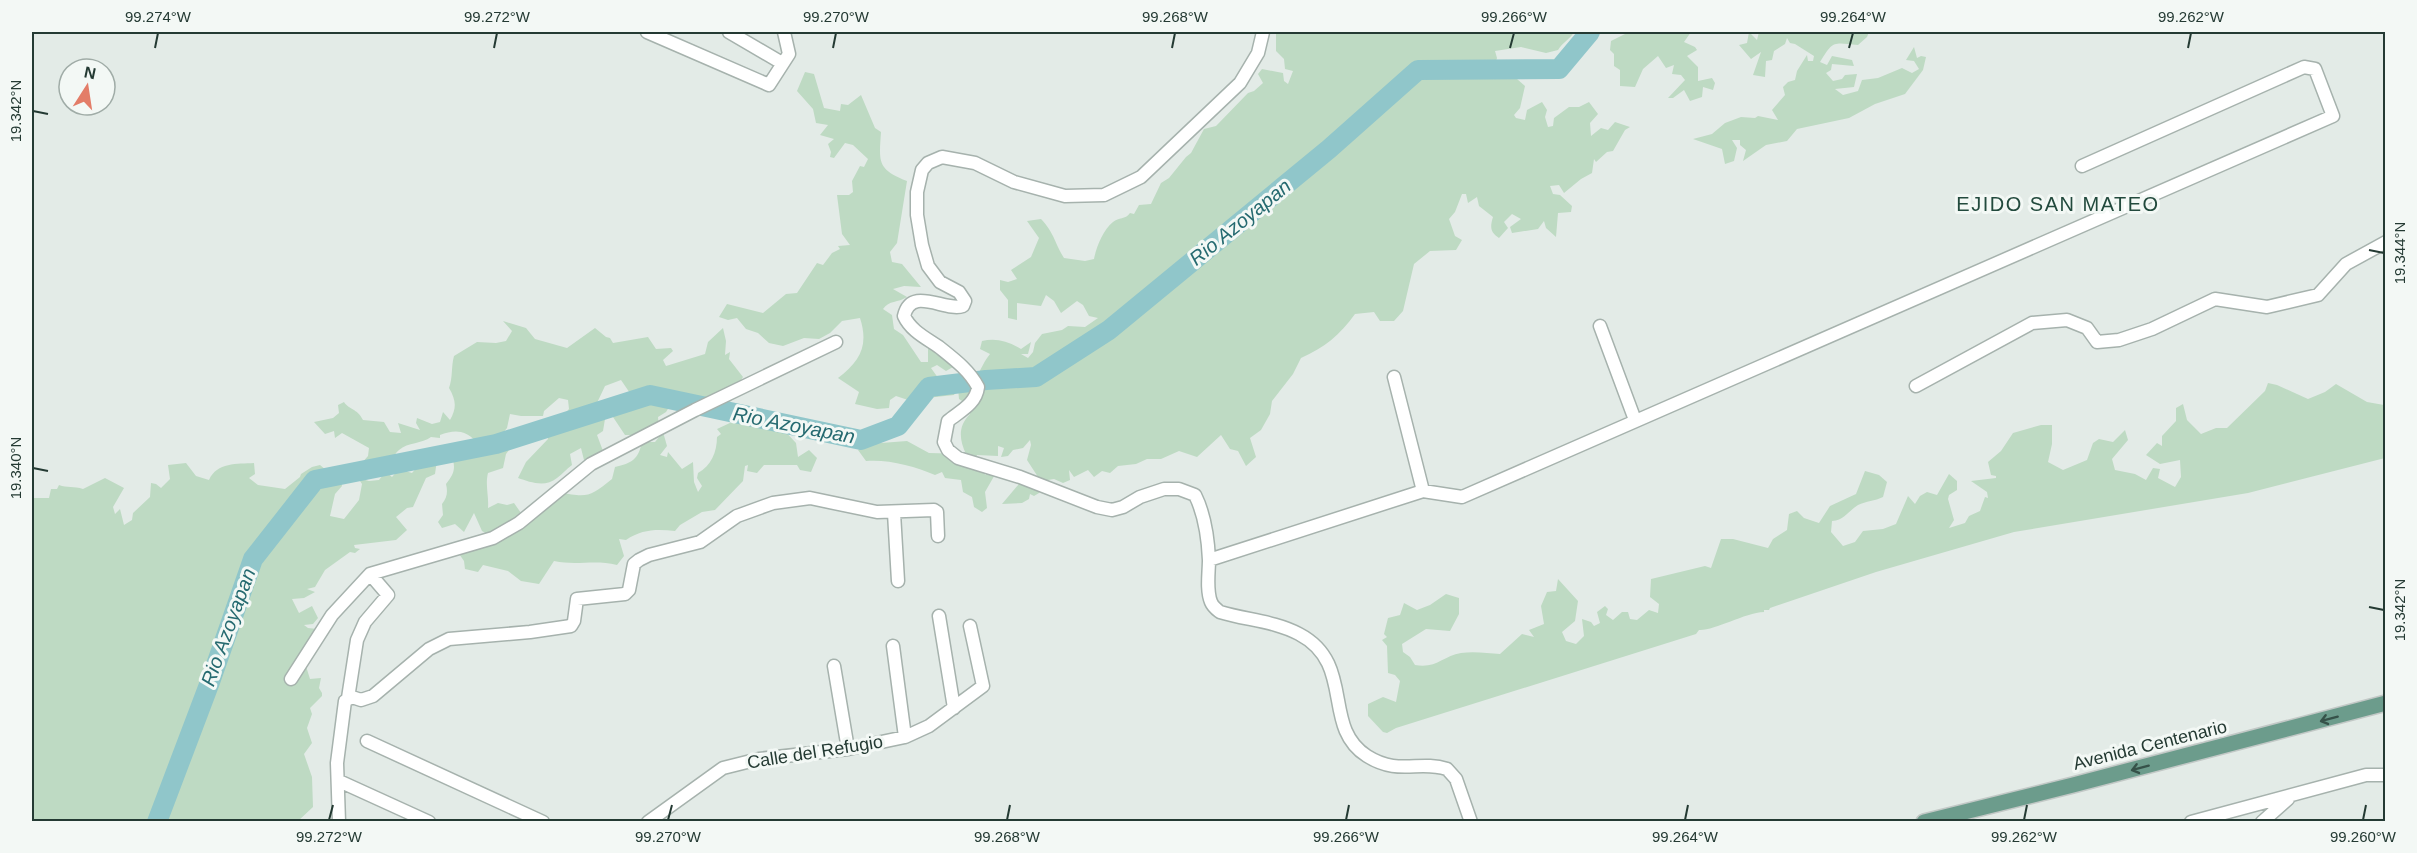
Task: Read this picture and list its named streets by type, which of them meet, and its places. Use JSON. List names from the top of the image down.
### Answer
{
  "streets": {
    "main road": ["Avenida Centenario"],
    "street": ["Calle del Refugio"]
  },
  "one_way": ["Avenida Centenario"],
  "districts": ["EJIDO SAN MATEO"],
  "water": ["Rio Azoyapan"],
  "north": "top",
  "coordinates": [
    "99.274°W",
    "99.272°W",
    "99.270°W",
    "99.268°W",
    "99.266°W",
    "99.264°W",
    "99.262°W",
    "19.342°N",
    "19.344°N",
    "19.340°N",
    "99.260°W"
  ]
}
